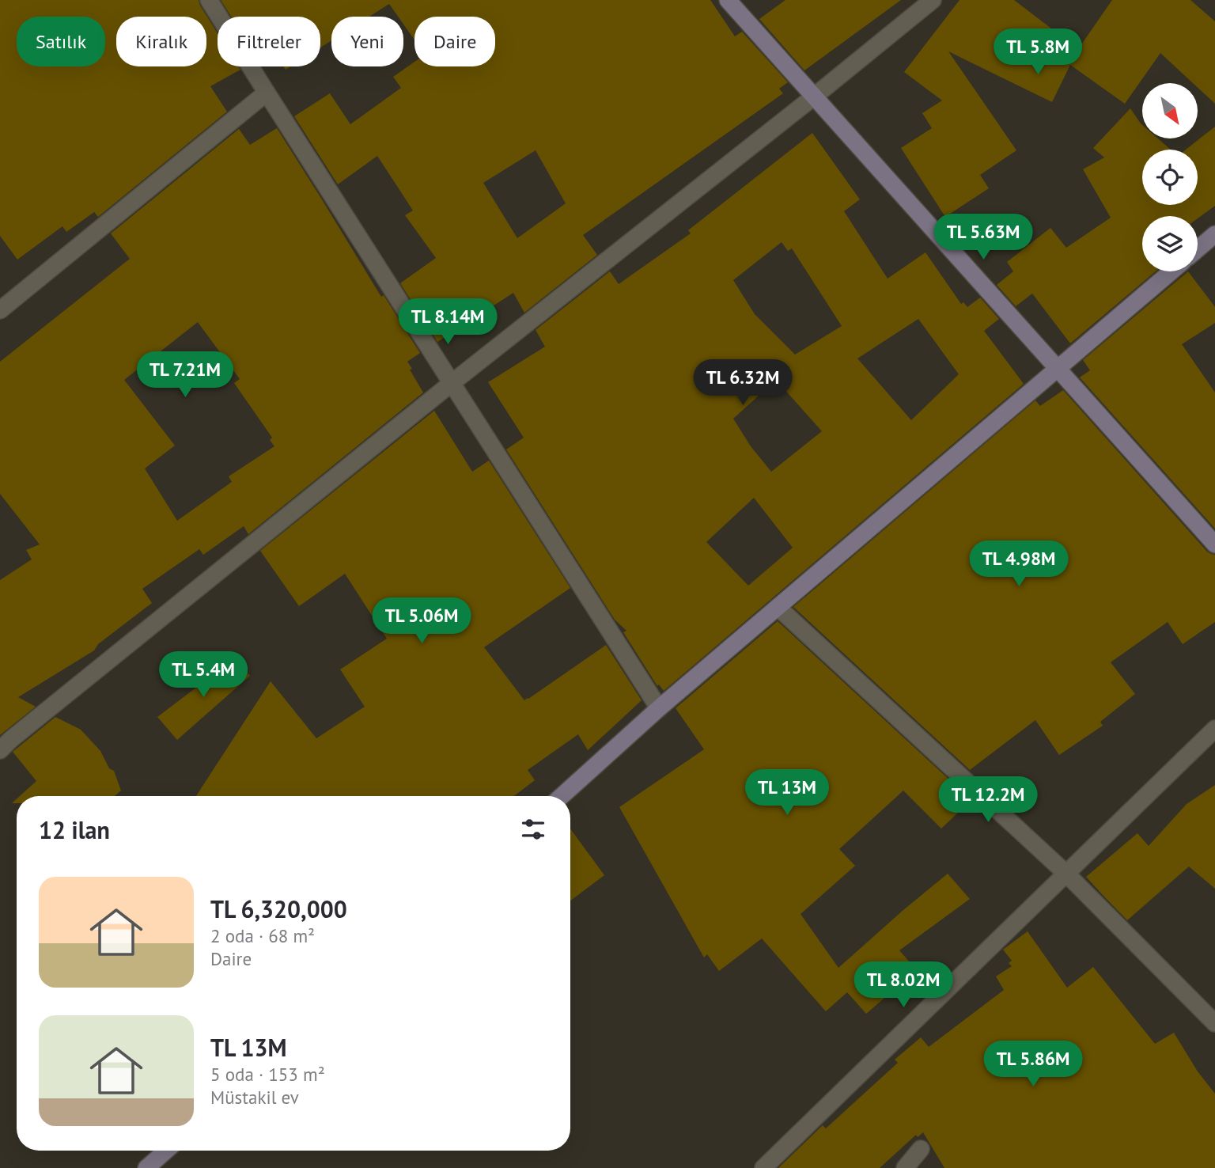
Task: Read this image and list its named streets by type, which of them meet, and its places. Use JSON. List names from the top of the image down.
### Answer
{
  "north": "bottom right",
  "page": {
    "chip": [
      "Satılık",
      "Kiralık",
      "Filtreler",
      "Yeni",
      "Daire"
    ],
    "price": [
      "TL 5.8M",
      "TL 5.63M",
      "TL 8.14M",
      "TL 7.21M",
      "TL 6.32M",
      "TL 4.98M",
      "TL 5.06M",
      "TL 5.4M",
      "TL 13M",
      "TL 12.2M",
      "TL 8.02M",
      "TL 5.86M"
    ],
    "heading": "12 ilan",
    "list": [
      {
        "name": "TL 6,320,000",
        "note": "2 oda · 68 m² · Daire"
      },
      {
        "name": "TL 13M",
        "note": "5 oda · 153 m² · Müstakil ev"
      }
    ]
  }
}
